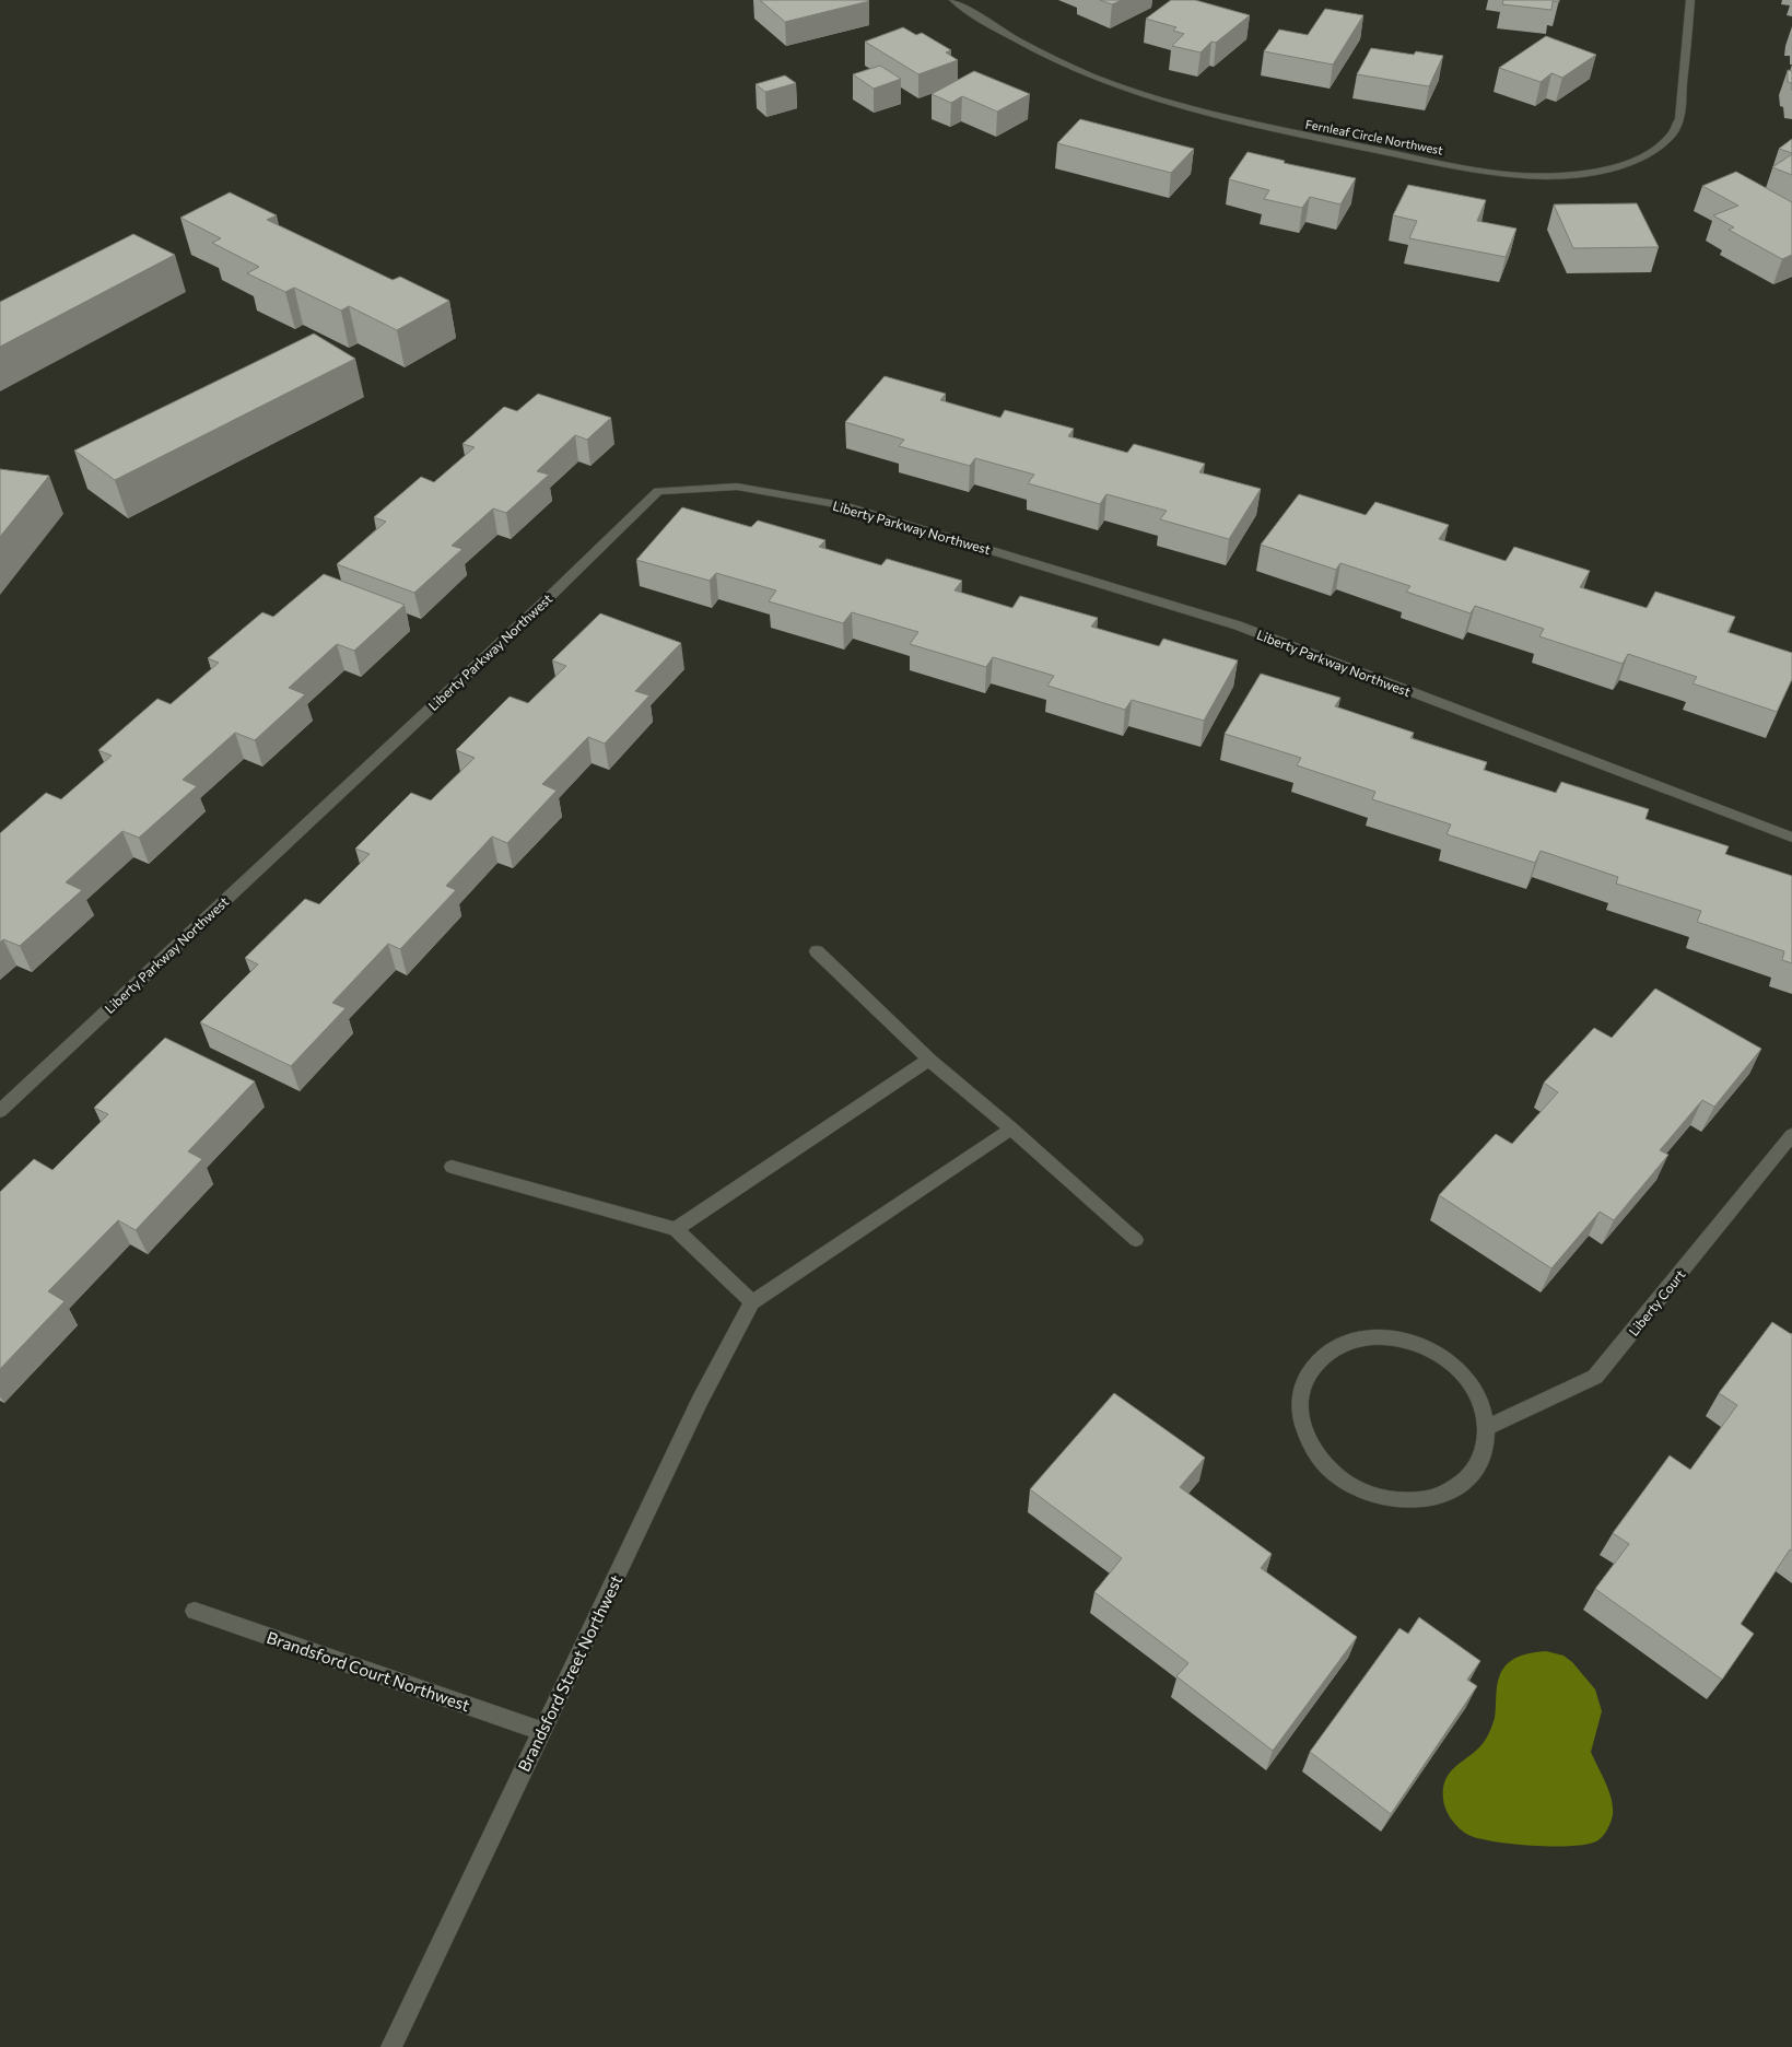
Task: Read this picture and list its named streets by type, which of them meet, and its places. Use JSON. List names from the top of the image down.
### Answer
{
  "streets": {
    "street": [
      "Fernleaf Circle Northwest",
      "Liberty Parkway Northwest",
      "Liberty Court",
      "Brandsford Court Northwest",
      "Brandsford Street Northwest"
    ]
  },
  "crossings": [
    ["Brandsford Court Northwest", "Brandsford Street Northwest"]
  ]
}
